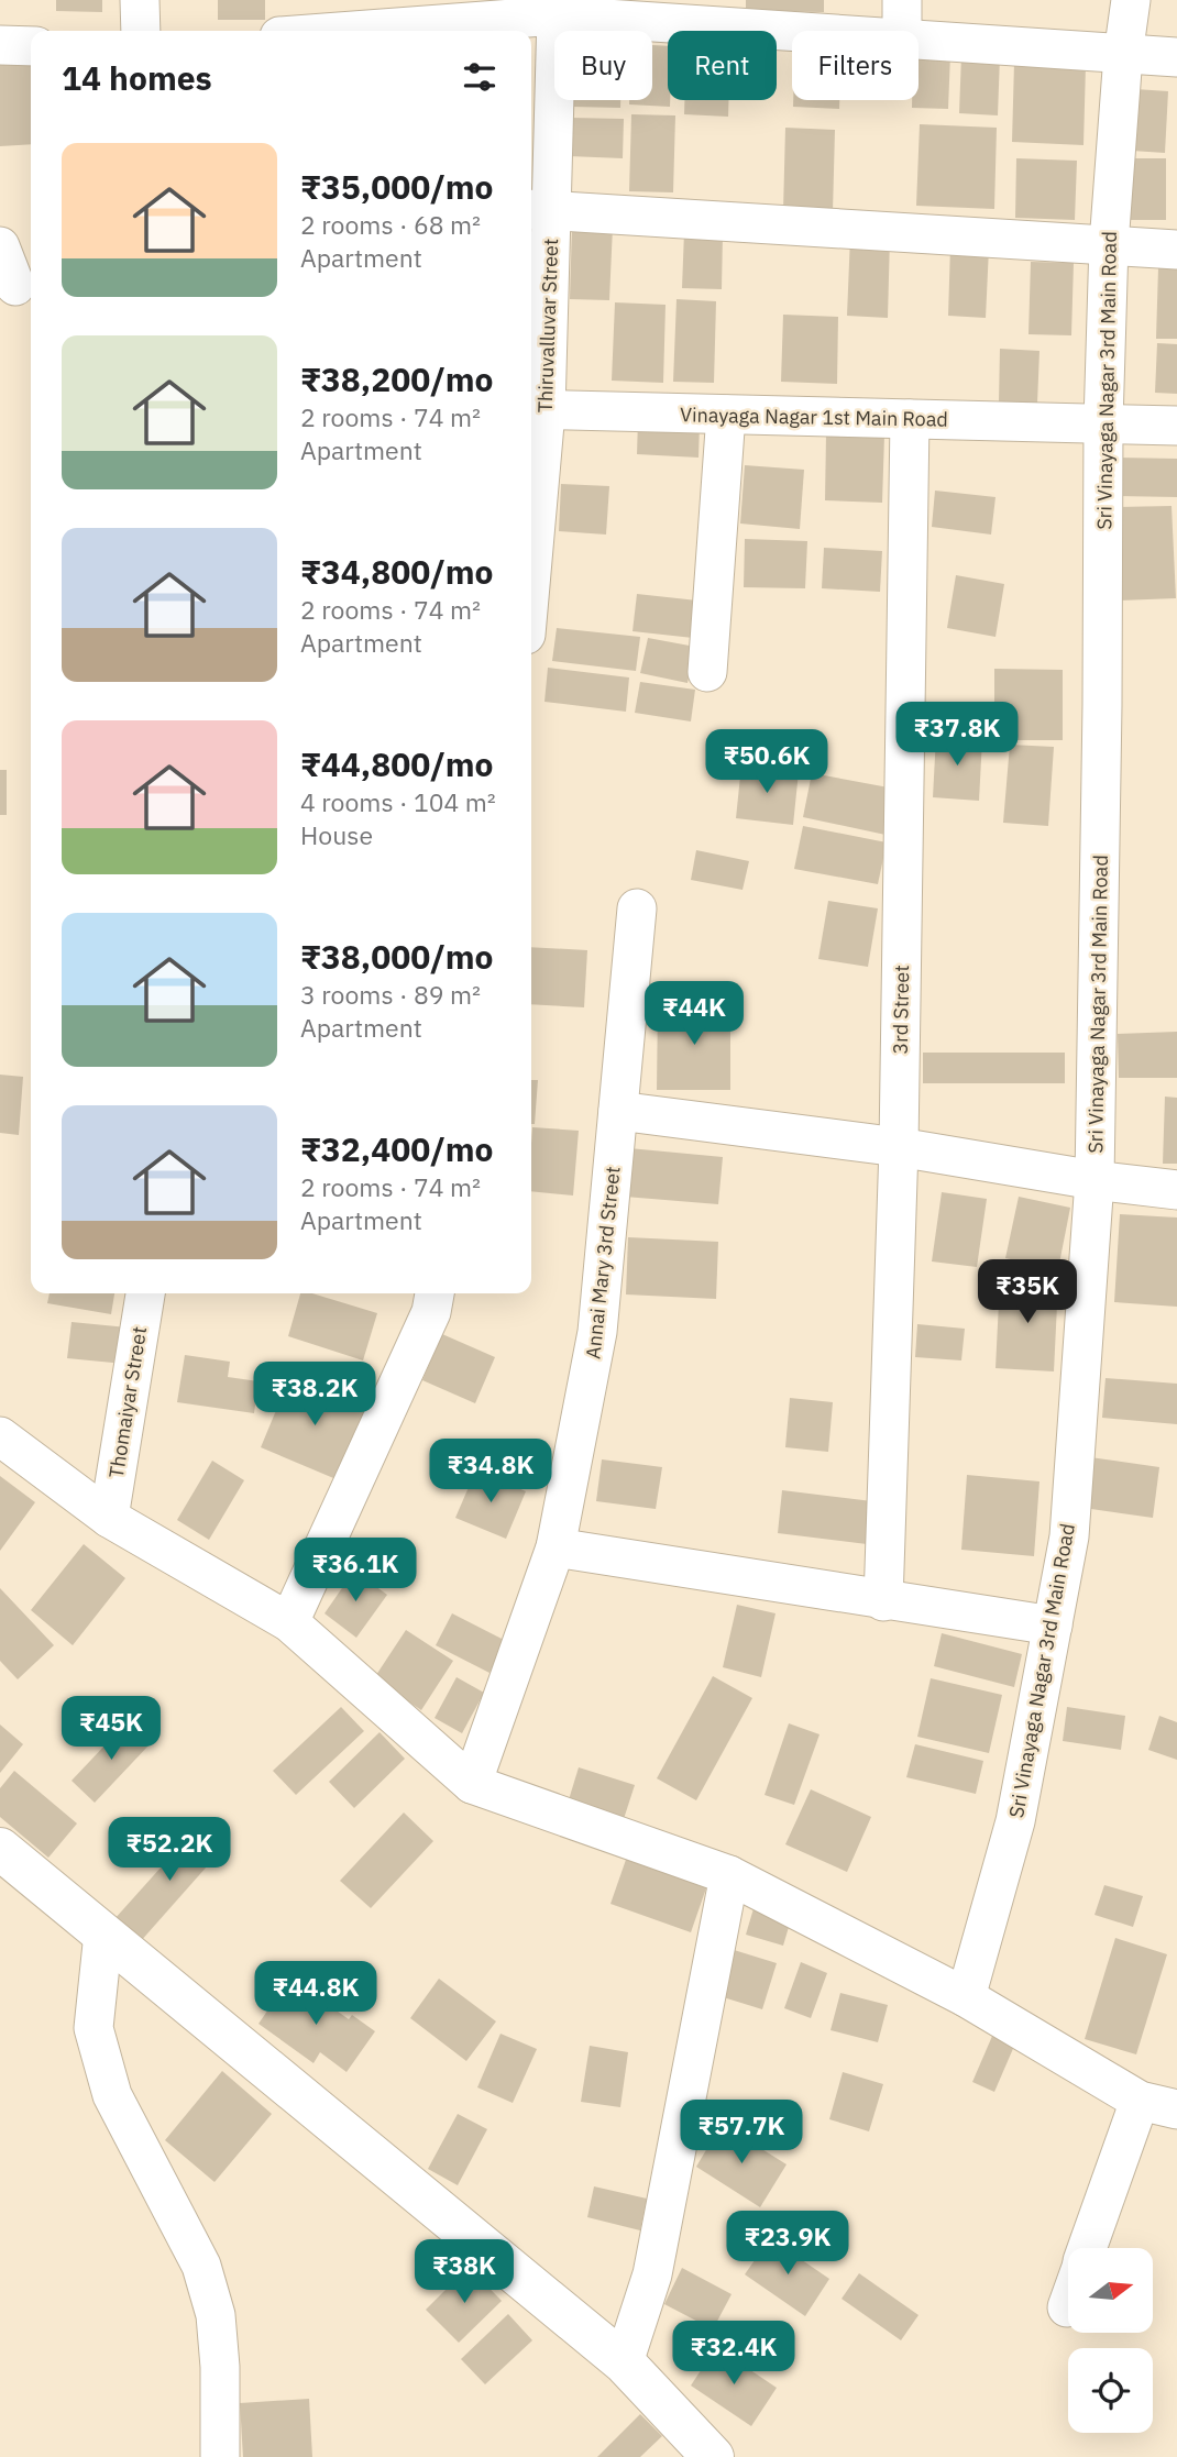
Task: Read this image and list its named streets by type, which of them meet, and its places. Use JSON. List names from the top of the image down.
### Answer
{
  "streets": {
    "street": [
      "Thiruvalluvar Street",
      "Sri Vinayaga Nagar 3rd Main Road",
      "Vinayaga Nagar 1st Main Road",
      "3rd Street",
      "Annai Mary 3rd Street",
      "Thomaiyar Street"
    ]
  },
  "crossings": [
    ["Thiruvalluvar Street", "Vinayaga Nagar 1st Main Road"],
    ["Sri Vinayaga Nagar 3rd Main Road", "Vinayaga Nagar 1st Main Road"],
    ["Vinayaga Nagar 1st Main Road", "3rd Street"]
  ],
  "north": "right",
  "page": {
    "chip": ["Buy", "Rent", "Filters"],
    "heading": "14 homes",
    "list": [
      {
        "name": "₹35,000/mo",
        "note": "2 rooms · 68 m² · Apartment"
      },
      {
        "name": "₹38,200/mo",
        "note": "2 rooms · 74 m² · Apartment"
      },
      {
        "name": "₹34,800/mo",
        "note": "2 rooms · 74 m² · Apartment"
      },
      {
        "name": "₹44,800/mo",
        "note": "4 rooms · 104 m² · House"
      },
      {
        "name": "₹38,000/mo",
        "note": "3 rooms · 89 m² · Apartment"
      },
      {
        "name": "₹32,400/mo",
        "note": "2 rooms · 74 m² · Apartment"
      }
    ],
    "price": [
      "₹37.8K",
      "₹50.6K",
      "₹44K",
      "₹35K",
      "₹38.2K",
      "₹34.8K",
      "₹36.1K",
      "₹45K",
      "₹52.2K",
      "₹44.8K",
      "₹57.7K",
      "₹23.9K",
      "₹38K",
      "₹32.4K"
    ]
  }
}
